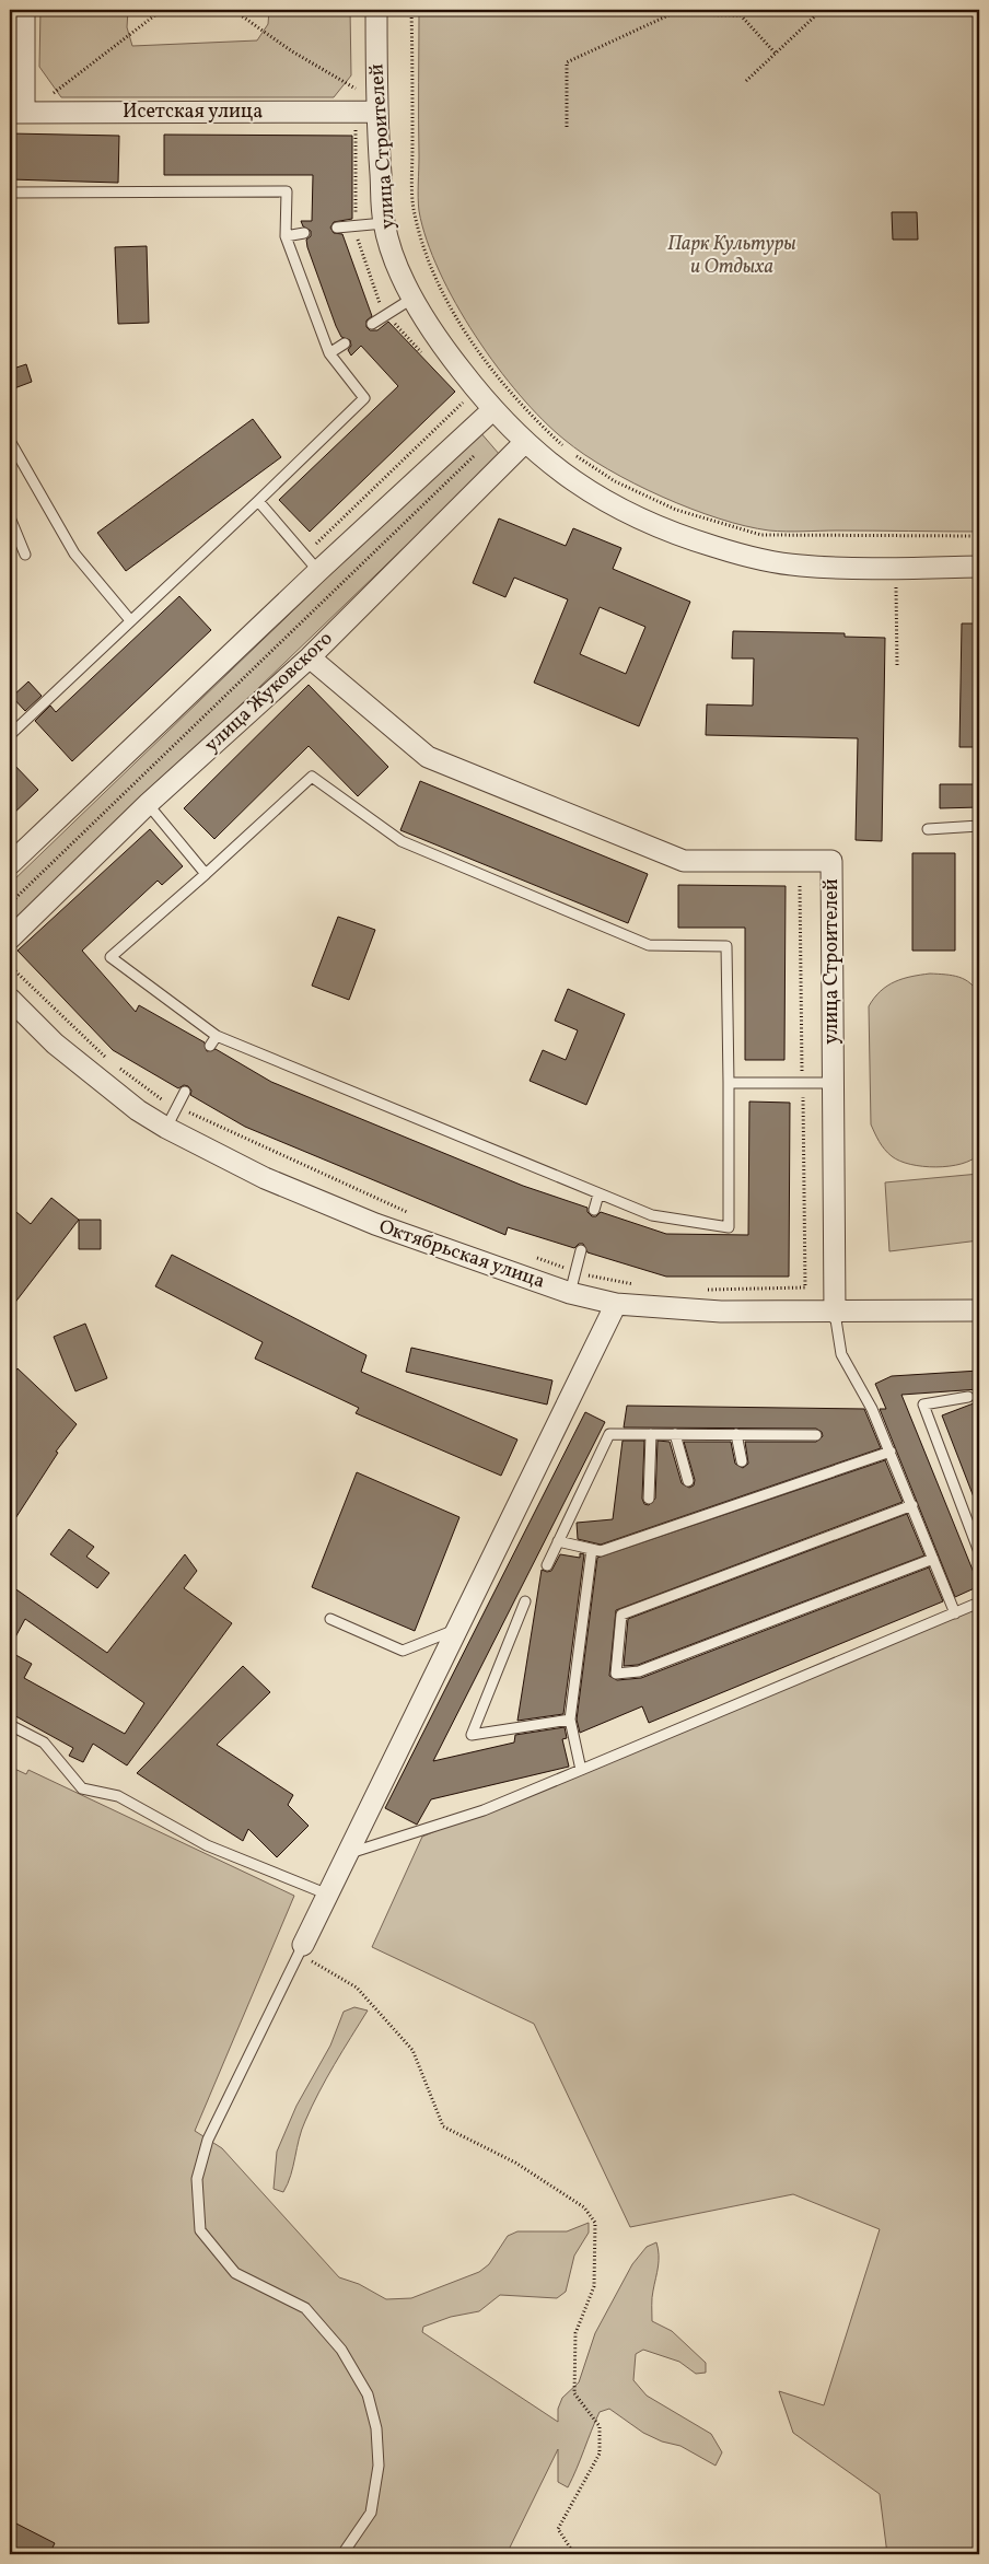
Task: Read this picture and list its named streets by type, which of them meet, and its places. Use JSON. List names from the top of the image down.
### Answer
{
  "streets": {
    "street": [
      "Исетская улица",
      "улица Строителей",
      "улица Жуковского",
      "Октябрьская улица"
    ]
  },
  "crossings": [
    ["Исетская улица", "улица Строителей"],
    ["улица Строителей", "улица Жуковского"],
    ["улица Строителей", "Октябрьская улица"]
  ],
  "parks": ["Парк Культуры и Отдыха"]
}
